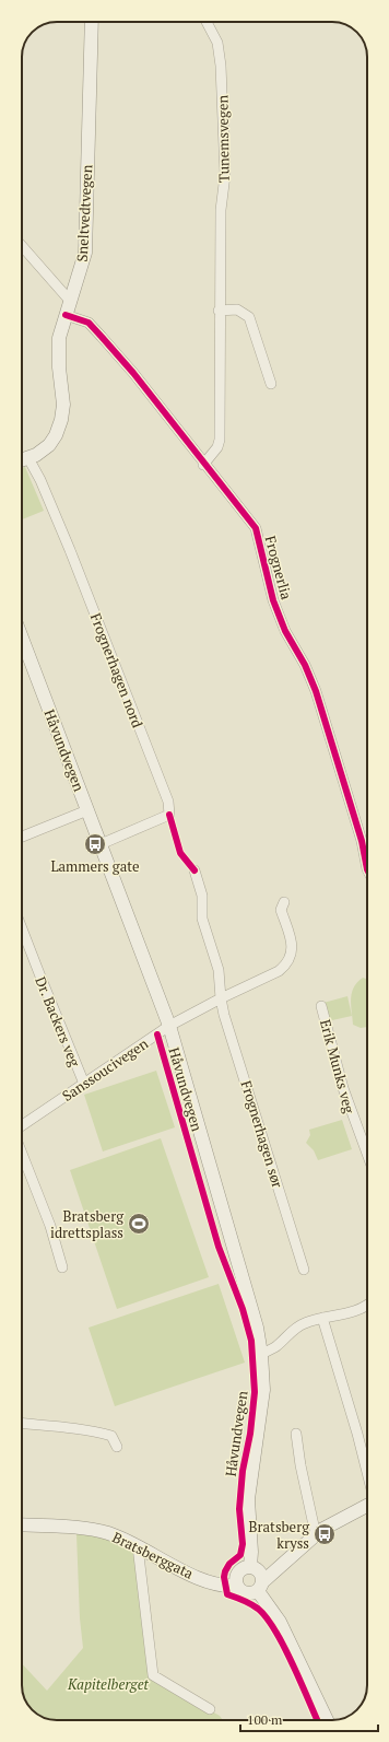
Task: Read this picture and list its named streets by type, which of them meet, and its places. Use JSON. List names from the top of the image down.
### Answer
{
  "streets": {
    "main road": ["Sneltvedtvegen", "Håvundvegen", "Bratsberggata"],
    "street": [
      "Tunemsvegen",
      "Frognerlia",
      "Frognerhagen nord",
      "Dr. Backers veg",
      "Erik Munks veg",
      "Sanssoucivegen",
      "Frognerhagen sør"
    ]
  },
  "crossings": [
    ["Tunemsvegen", "Frognerlia"],
    ["Sneltvedtvegen", "Frognerlia"],
    ["Sneltvedtvegen", "Frognerhagen nord"],
    ["Frognerhagen nord", "Håvundvegen"],
    ["Håvundvegen", "Sanssoucivegen"],
    ["Håvundvegen", "Bratsberggata"],
    ["Dr. Backers veg", "Sanssoucivegen"],
    ["Sanssoucivegen", "Frognerhagen sør"]
  ],
  "parks": ["Kapitelberget"],
  "places": {
    "bus stop": ["Lammers gate", "Bratsberg kryss"],
    "sports": ["Bratsberg idrettsplass"]
  },
  "scale_bar": "100 m"
}
